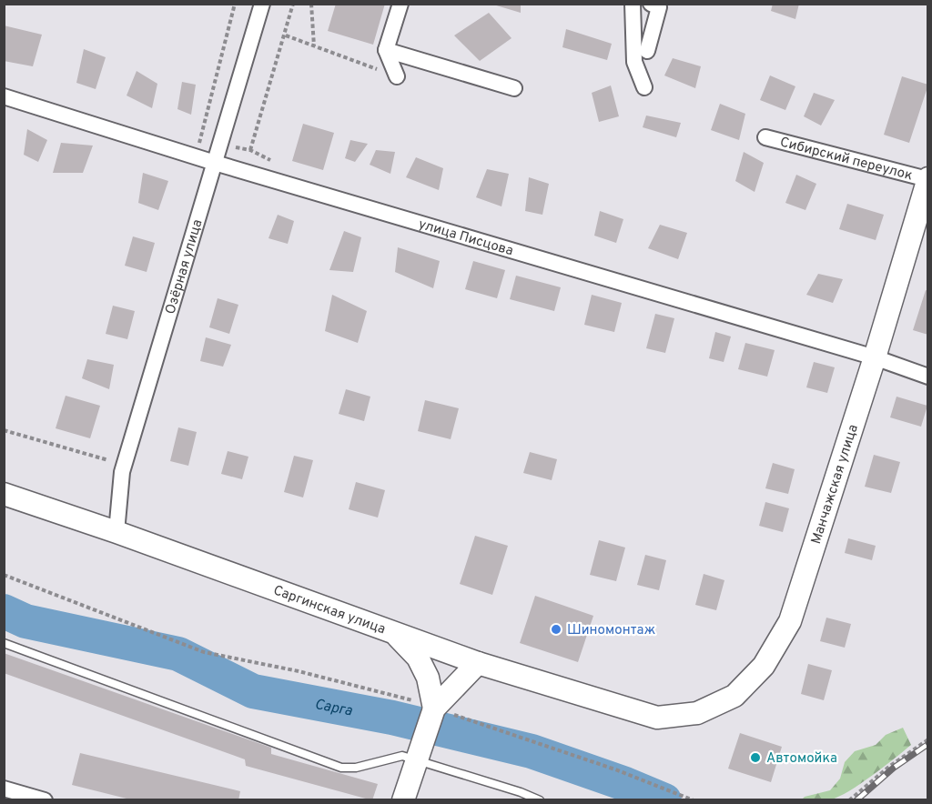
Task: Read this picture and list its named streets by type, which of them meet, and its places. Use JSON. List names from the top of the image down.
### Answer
{
  "streets": {
    "street": [
      "Сибирский переулок",
      "улица Писцова",
      "Озёрная улица",
      "Манчажская улица",
      "Саргинская улица"
    ]
  },
  "crossings": [
    ["Сибирский переулок", "Манчажская улица"],
    ["улица Писцова", "Озёрная улица"],
    ["улица Писцова", "Манчажская улица"],
    ["Озёрная улица", "Саргинская улица"],
    ["Манчажская улица", "Саргинская улица"]
  ],
  "water": ["Сарга"],
  "places": ["Шиномонтаж", "Автомойка"]
}
